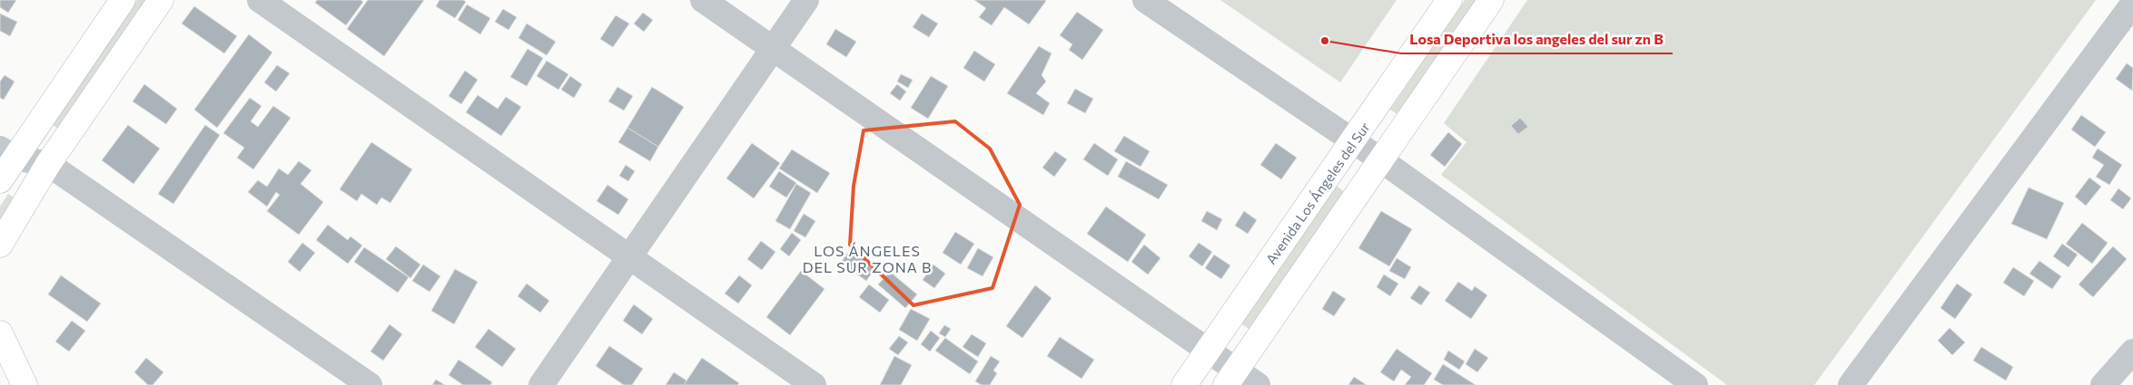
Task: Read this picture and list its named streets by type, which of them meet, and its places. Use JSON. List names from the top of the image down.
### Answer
{
  "streets": {
    "street": ["Avenida Los Ángeles del Sur"]
  },
  "districts": ["LOS ÁNGELES DEL SUR ZONA B"],
  "places": ["Losa Deportiva los angeles del sur zn B"]
}
